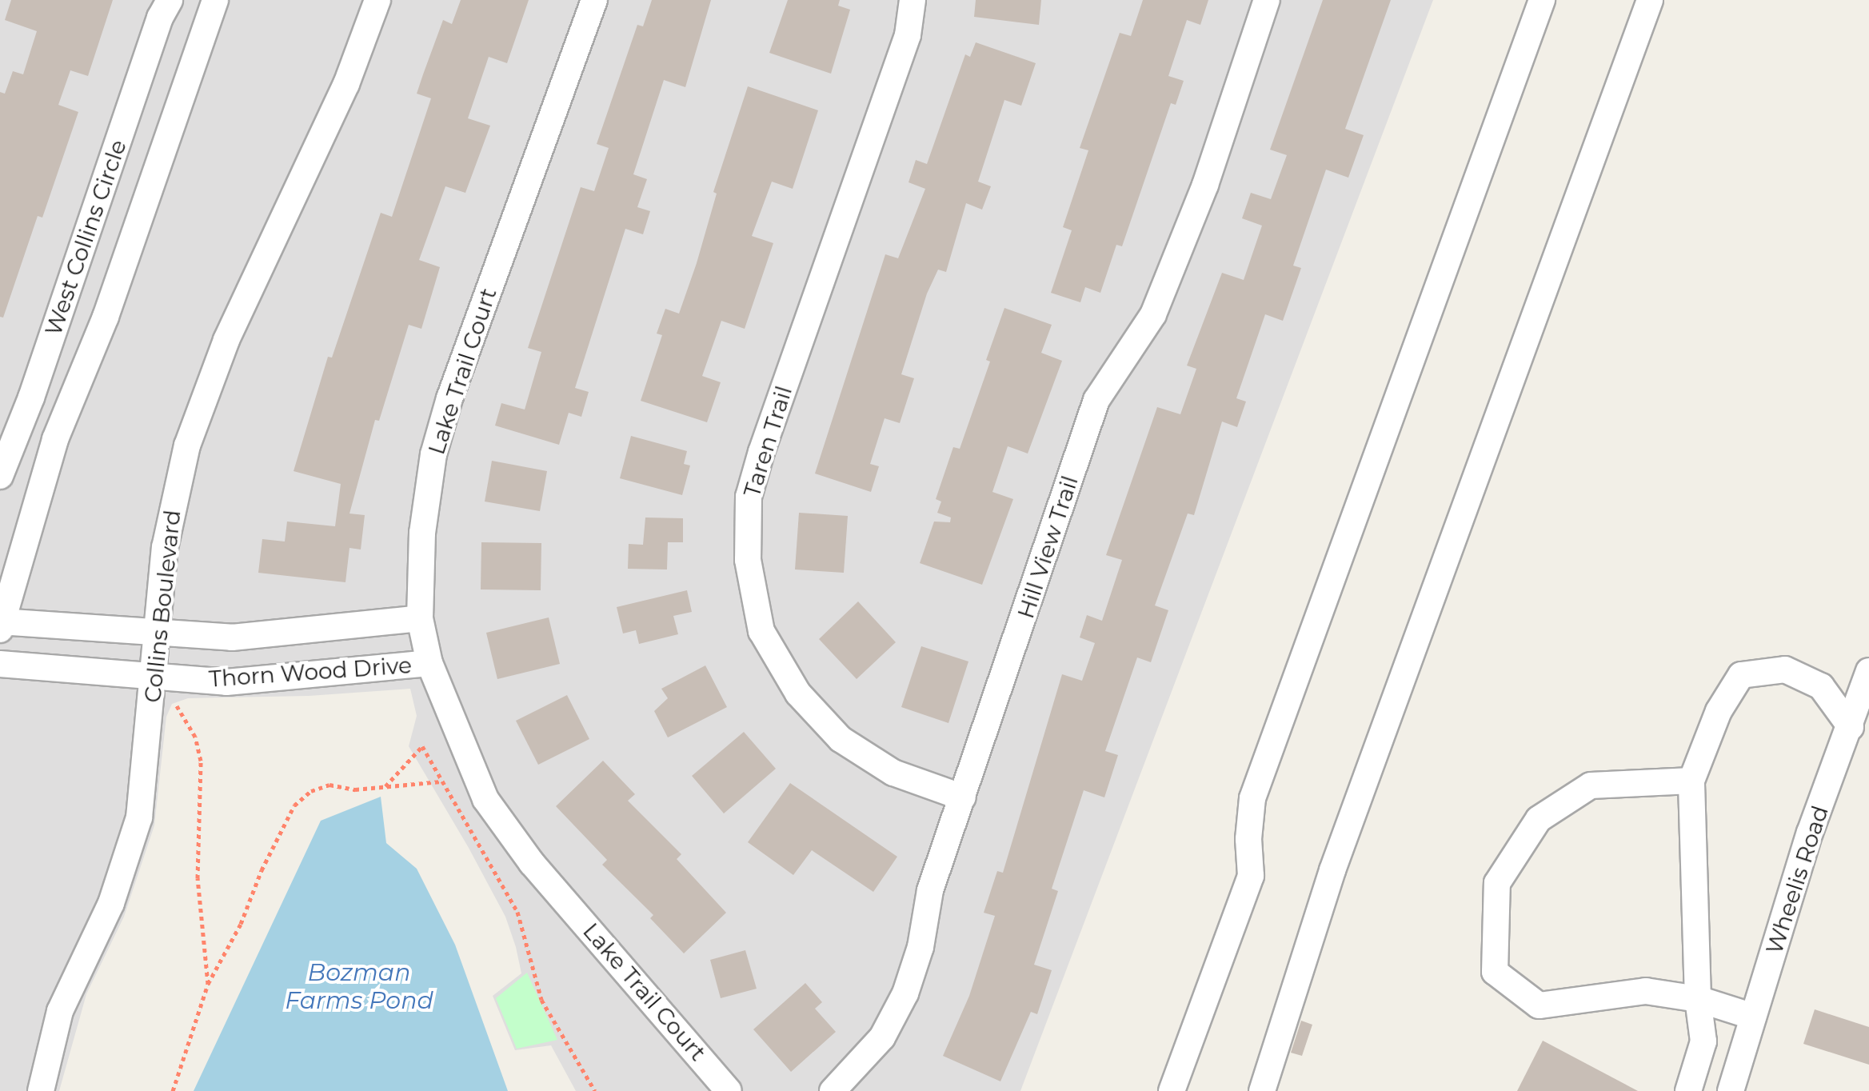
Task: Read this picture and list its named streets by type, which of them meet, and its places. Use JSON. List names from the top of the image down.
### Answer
{
  "streets": {
    "street": [
      "West Collins Circle",
      "Lake Trail Court",
      "Taren Trail",
      "Hill View Trail",
      "Collins Boulevard",
      "Thorn Wood Drive",
      "Wheelis Road"
    ]
  },
  "crossings": [
    ["Lake Trail Court", "Thorn Wood Drive"],
    ["Taren Trail", "Hill View Trail"],
    ["Collins Boulevard", "Thorn Wood Drive"]
  ],
  "water": ["Bozman Farms Pond"]
}
